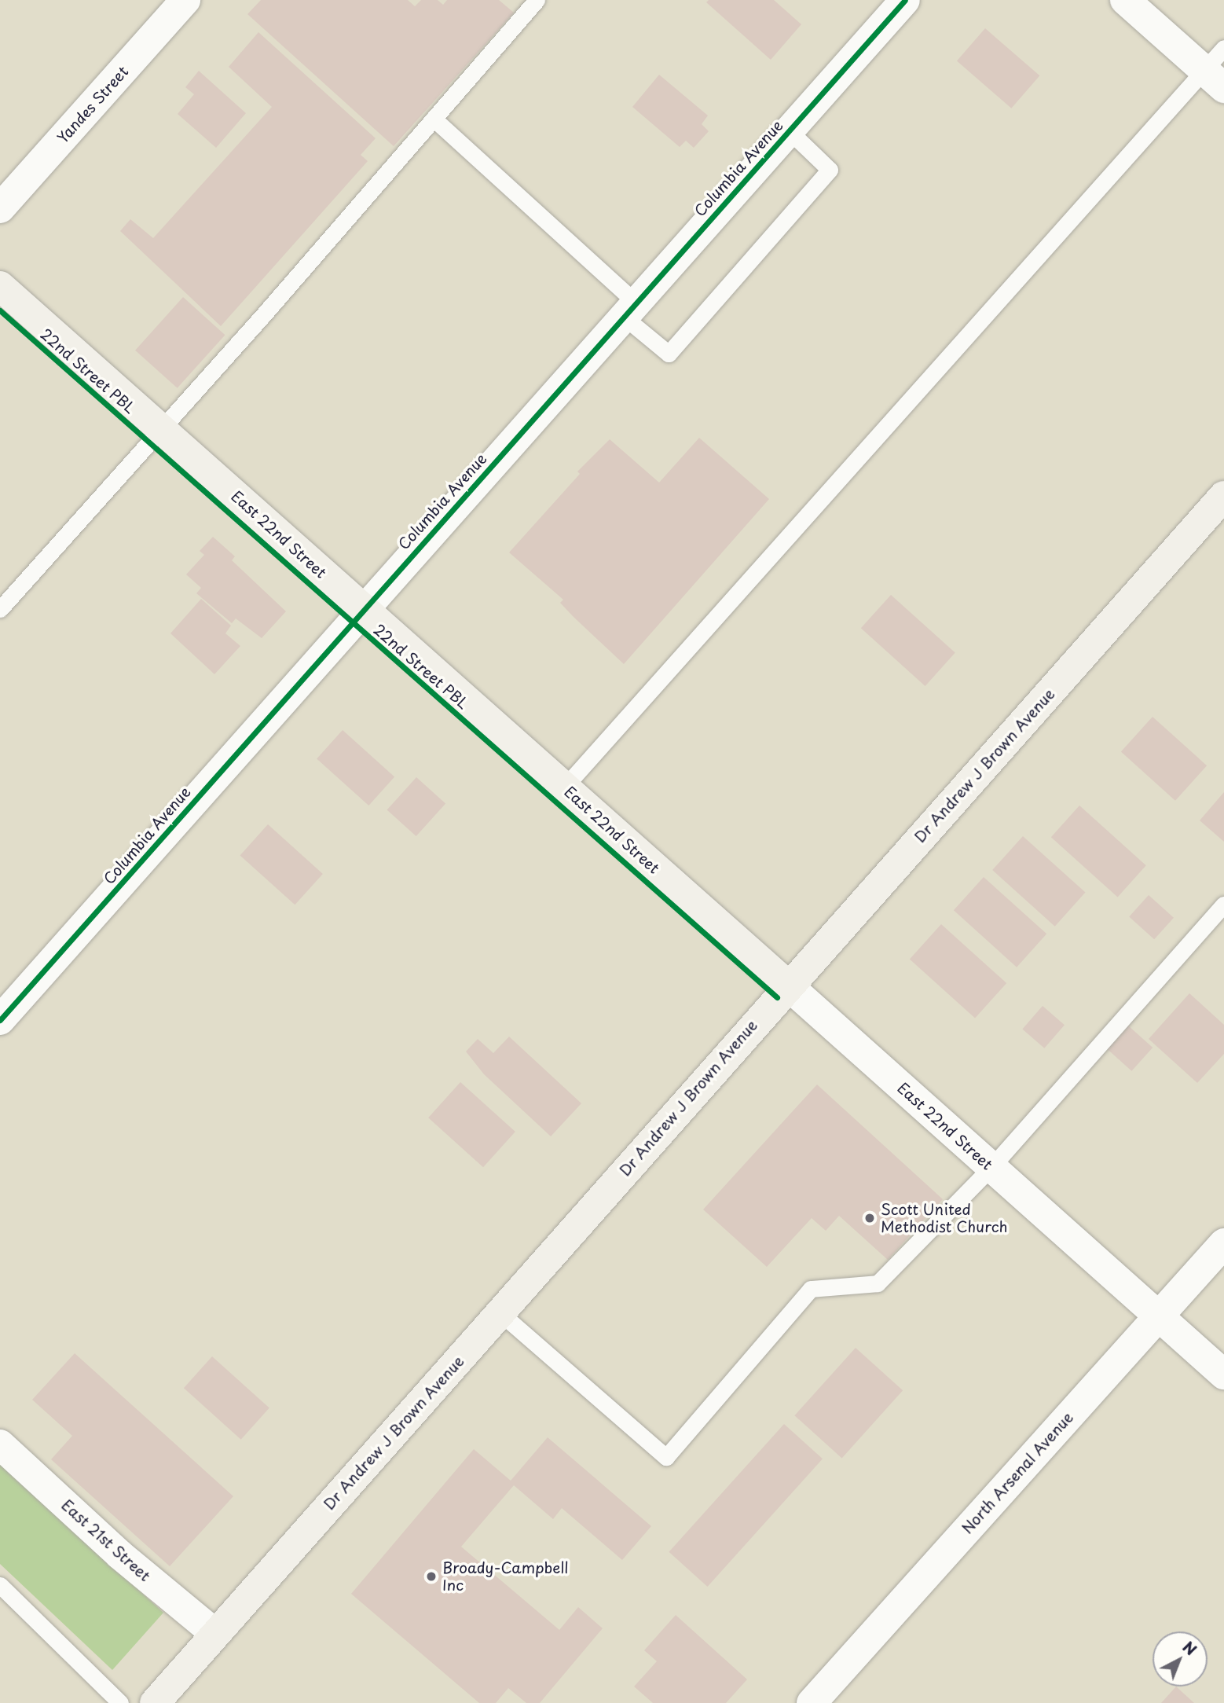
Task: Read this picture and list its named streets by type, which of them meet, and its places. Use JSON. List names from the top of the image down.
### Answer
{
  "streets": {
    "main road": ["East 22nd Street", "Dr Andrew J Brown Avenue"],
    "street": [
      "Yandes Street",
      "Columbia Avenue",
      "North Arsenal Avenue",
      "East 21st Street"
    ],
    "cycle path": ["22nd Street PBL"]
  },
  "crossings": [
    ["Columbia Avenue", "East 22nd Street"],
    ["East 22nd Street", "Dr Andrew J Brown Avenue"],
    ["East 22nd Street", "North Arsenal Avenue"],
    ["Dr Andrew J Brown Avenue", "East 21st Street"]
  ],
  "places": ["Scott United Methodist Church", "Broady-Campbell Inc"],
  "north": "top right"
}
